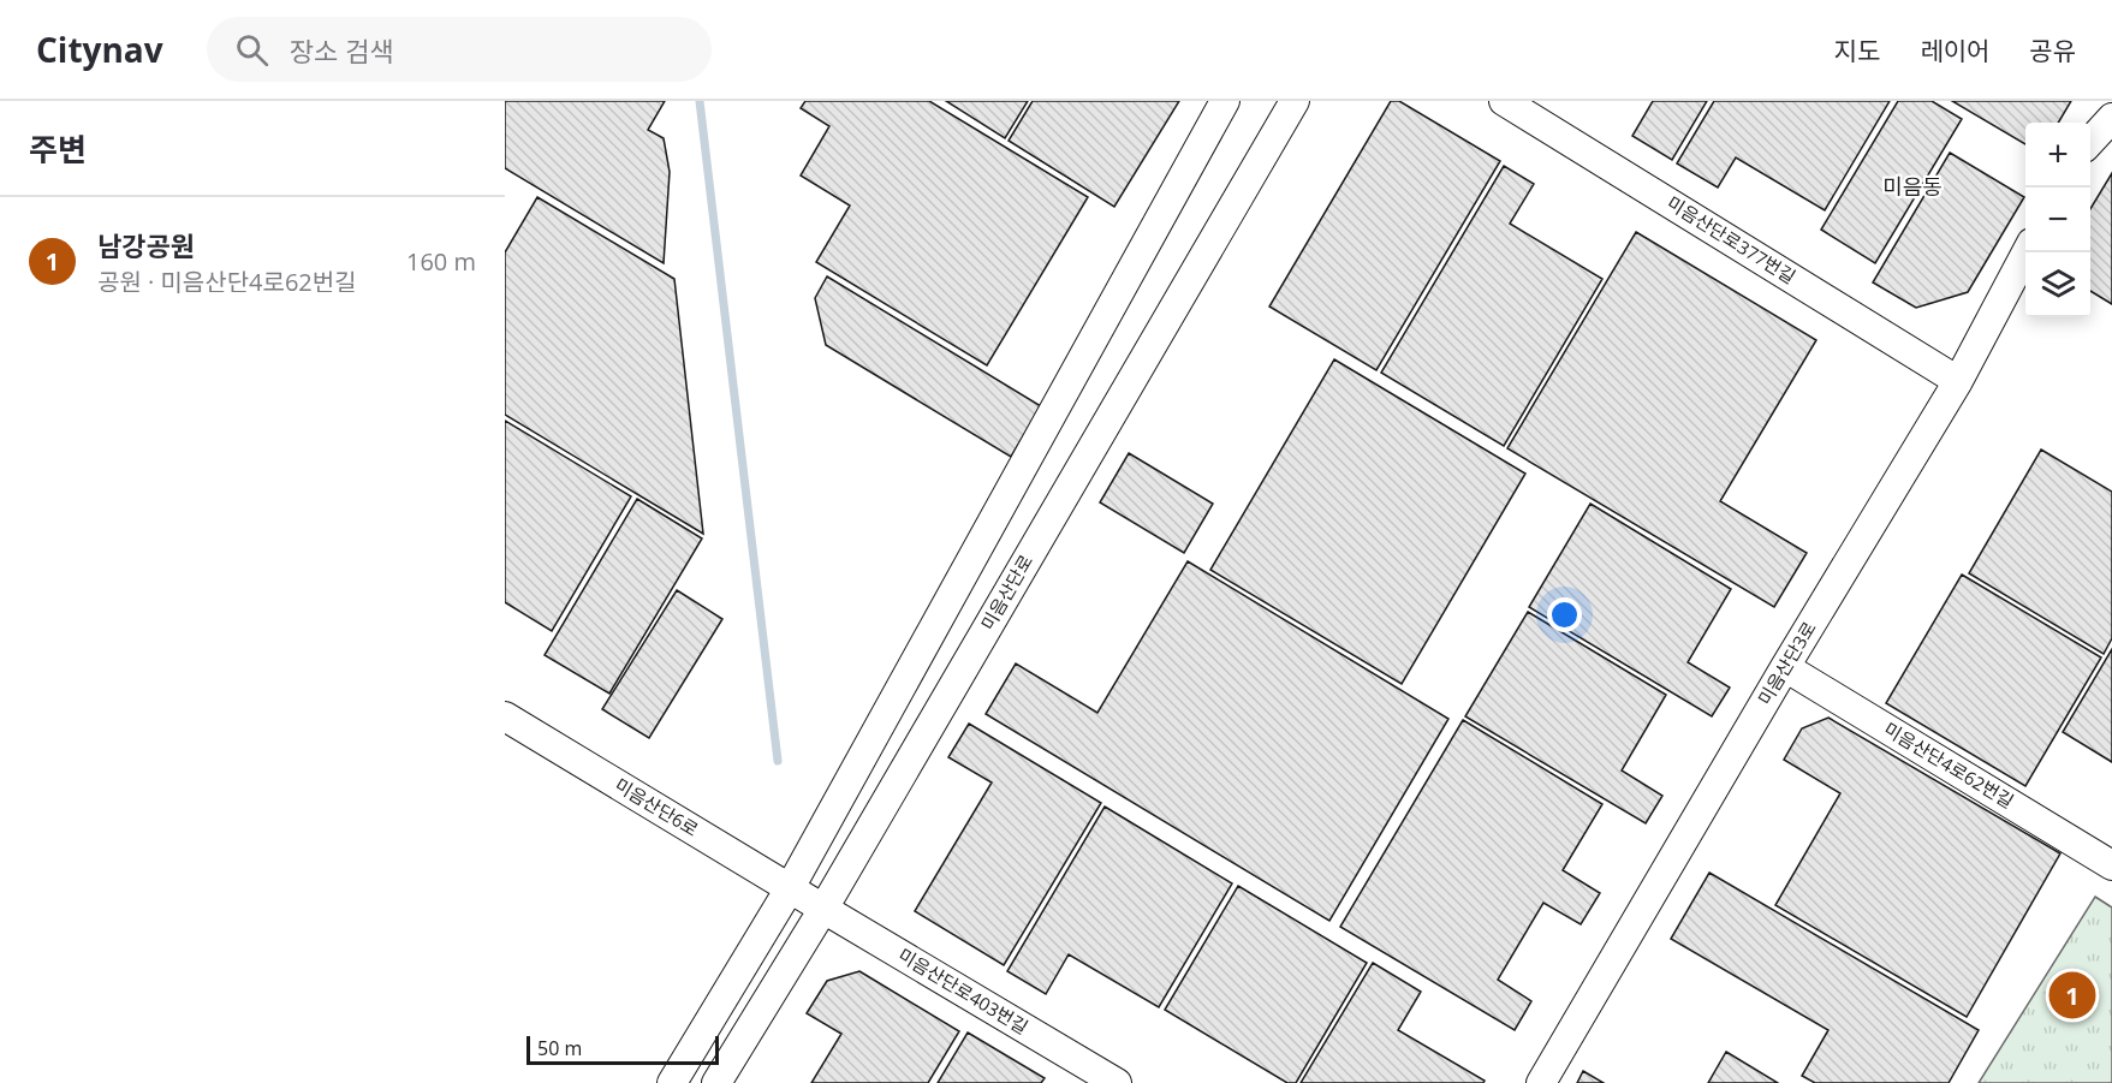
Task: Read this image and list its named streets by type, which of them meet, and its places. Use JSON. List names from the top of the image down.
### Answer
{
  "streets": {
    "street": [
      "미음산단로377번길",
      "미음산단로",
      "미음산단3로",
      "미음산단4로62번길",
      "미음산단6로",
      "미음산단로403번길"
    ]
  },
  "crossings": [
    ["미음산단로377번길", "미음산단3로"],
    ["미음산단로", "미음산단6로"],
    ["미음산단로", "미음산단로403번길"],
    ["미음산단3로", "미음산단4로62번길"],
    ["미음산단6로", "미음산단로403번길"]
  ],
  "districts": ["미음동"],
  "scale_bar": "50 m",
  "page": {
    "header": "Citynav",
    "search": "장소 검색",
    "nav": ["지도", "레이어", "공유"],
    "heading": "주변",
    "map_buttons": ["+", "−"],
    "list": [
      {
        "mark": "1",
        "name": "남강공원",
        "note": "공원 · 미음산단4로62번길",
        "value": "160 m"
      }
    ],
    "pins": "1",
    "scale": "50 m"
  }
}
